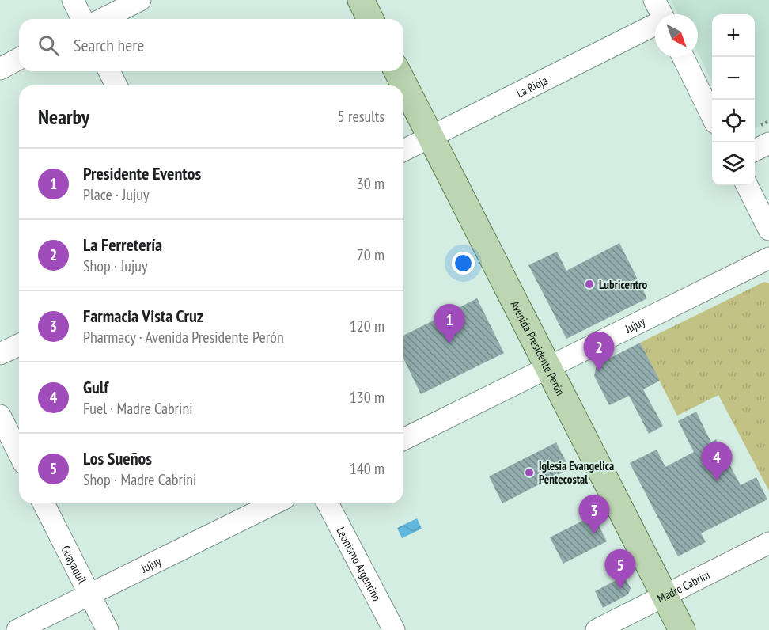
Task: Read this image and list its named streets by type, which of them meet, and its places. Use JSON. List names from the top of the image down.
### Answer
{
  "streets": {
    "main road": ["Avenida Presidente Perón"],
    "street": [
      "La Rioja",
      "Jujuy",
      "Guayaquil",
      "Leonismo Argentino",
      "Madre Cabrini"
    ]
  },
  "crossings": [
    ["La Rioja", "Avenida Presidente Perón"],
    ["Jujuy", "Avenida Presidente Perón"],
    ["Jujuy", "Guayaquil"],
    ["Avenida Presidente Perón", "Madre Cabrini"]
  ],
  "places": ["Lubricentro", "Iglesia Evangelica Pentecostal"],
  "north": "bottom right",
  "page": {
    "map_buttons": ["+", "−"],
    "search": "Search here",
    "heading": ["Nearby", "5 results"],
    "list": [
      {
        "mark": "1",
        "name": "Presidente Eventos",
        "note": "Place · Jujuy",
        "value": "30 m"
      },
      {
        "mark": "2",
        "name": "La Ferretería",
        "note": "Shop · Jujuy",
        "value": "70 m"
      },
      {
        "mark": "3",
        "name": "Farmacia Vista Cruz",
        "note": "Pharmacy · Avenida Presidente Perón",
        "value": "120 m"
      },
      {
        "mark": "4",
        "name": "Gulf",
        "note": "Fuel · Madre Cabrini",
        "value": "130 m"
      },
      {
        "mark": "5",
        "name": "Los Sueños",
        "note": "Shop · Madre Cabrini",
        "value": "140 m"
      }
    ],
    "pins": [
      "1",
      "2",
      "4",
      "3",
      "5"
    ]
  }
}
